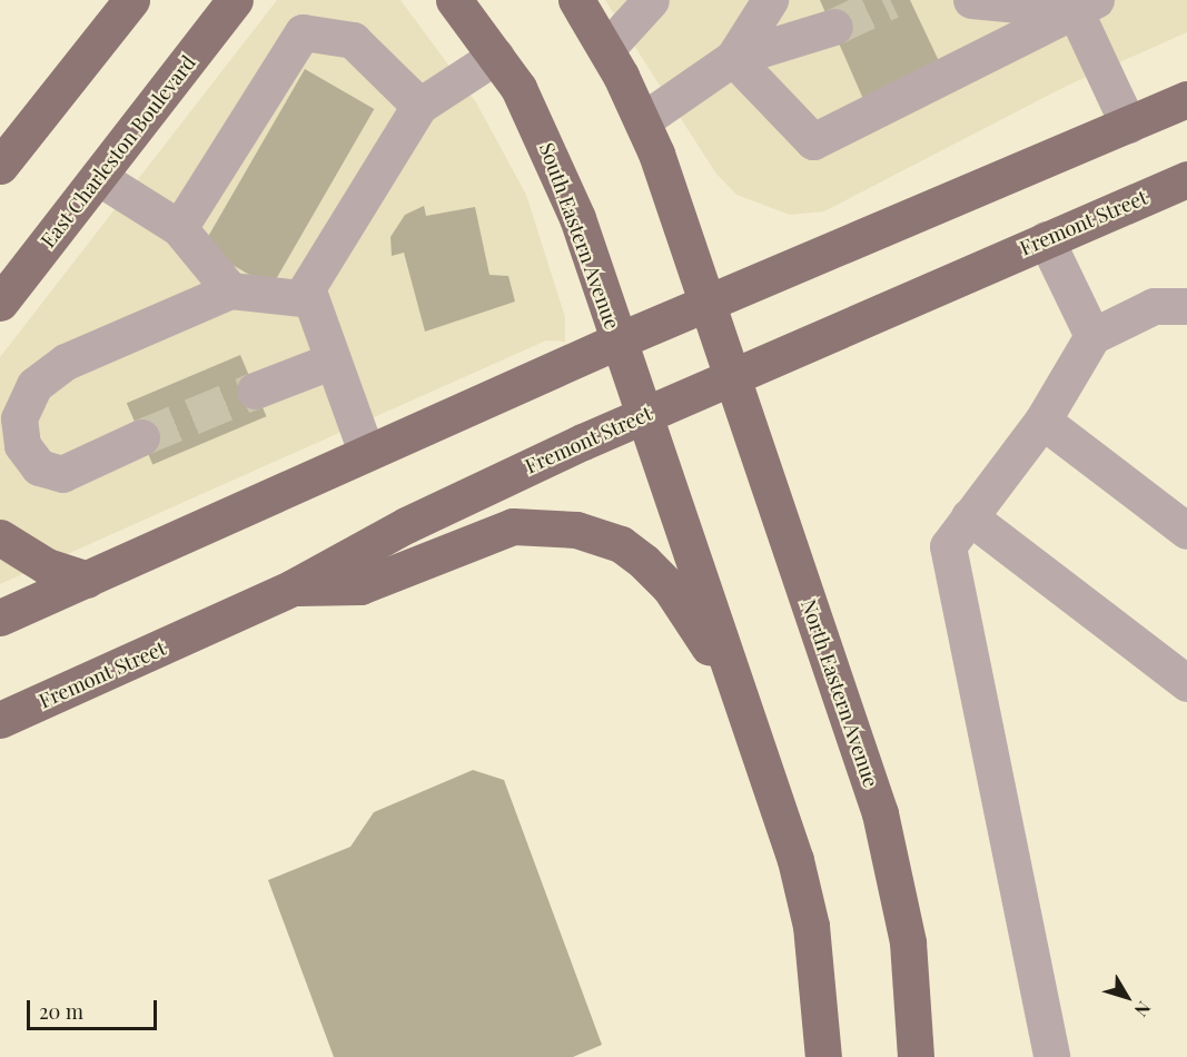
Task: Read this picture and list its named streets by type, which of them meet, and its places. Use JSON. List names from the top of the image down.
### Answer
{
  "streets": {
    "main road": [
      "East Charleston Boulevard",
      "Fremont Street",
      "South Eastern Avenue",
      "North Eastern Avenue"
    ]
  },
  "crossings": [
    ["Fremont Street", "South Eastern Avenue"],
    ["Fremont Street", "North Eastern Avenue"]
  ],
  "scale_bar": "20 m",
  "north": "bottom right"
}
